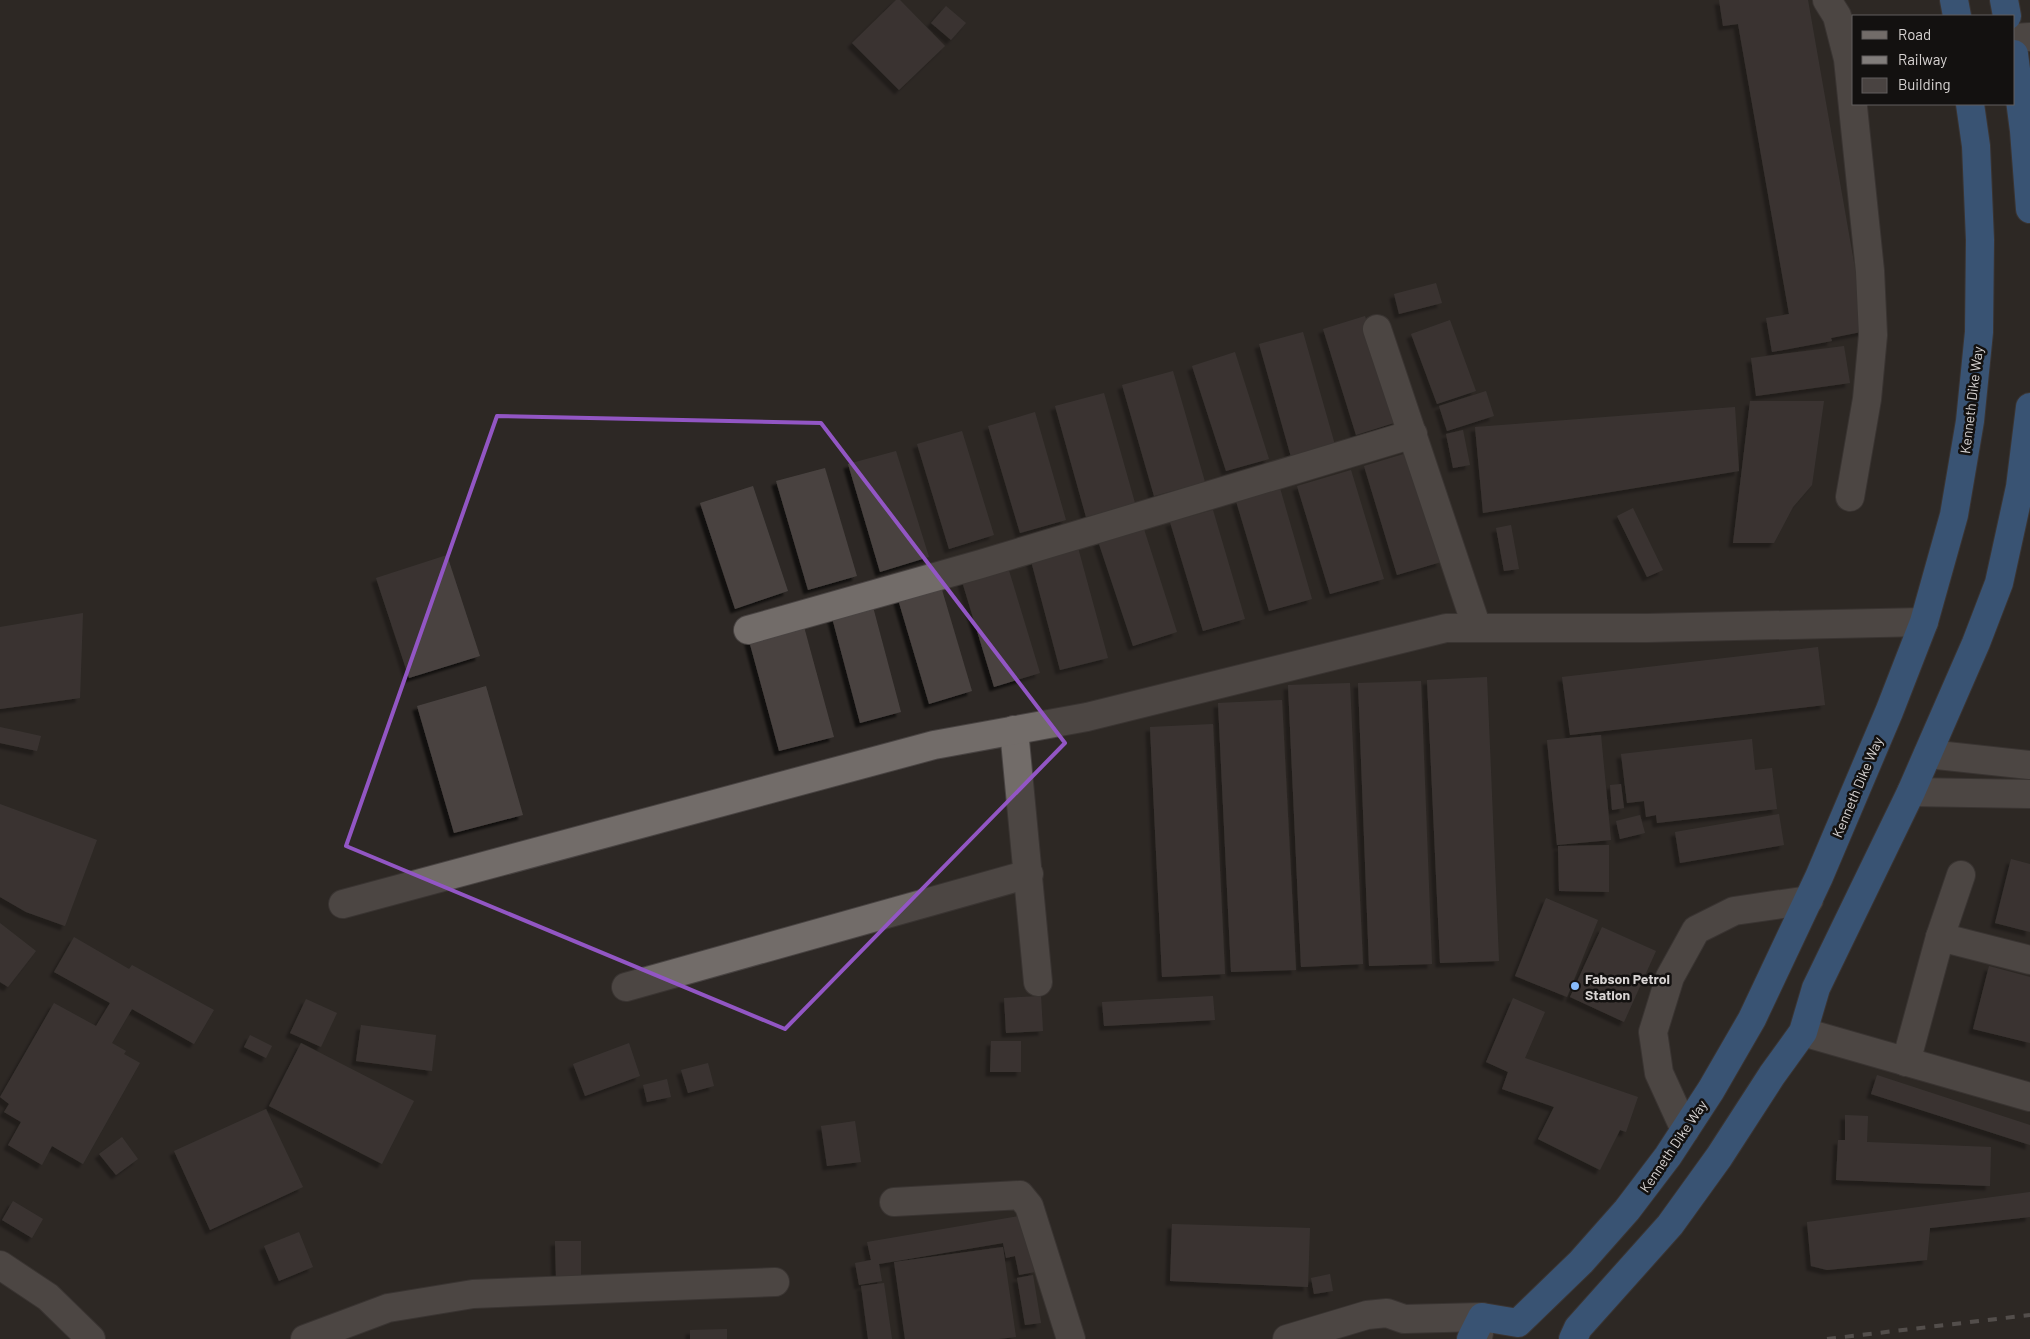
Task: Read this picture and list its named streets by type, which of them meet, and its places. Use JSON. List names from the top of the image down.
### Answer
{
  "streets": {
    "highway": ["Kenneth Dike Way"]
  },
  "places": ["Fabson Petrol Station"],
  "legend": ["Road", "Railway", "Building"]
}
